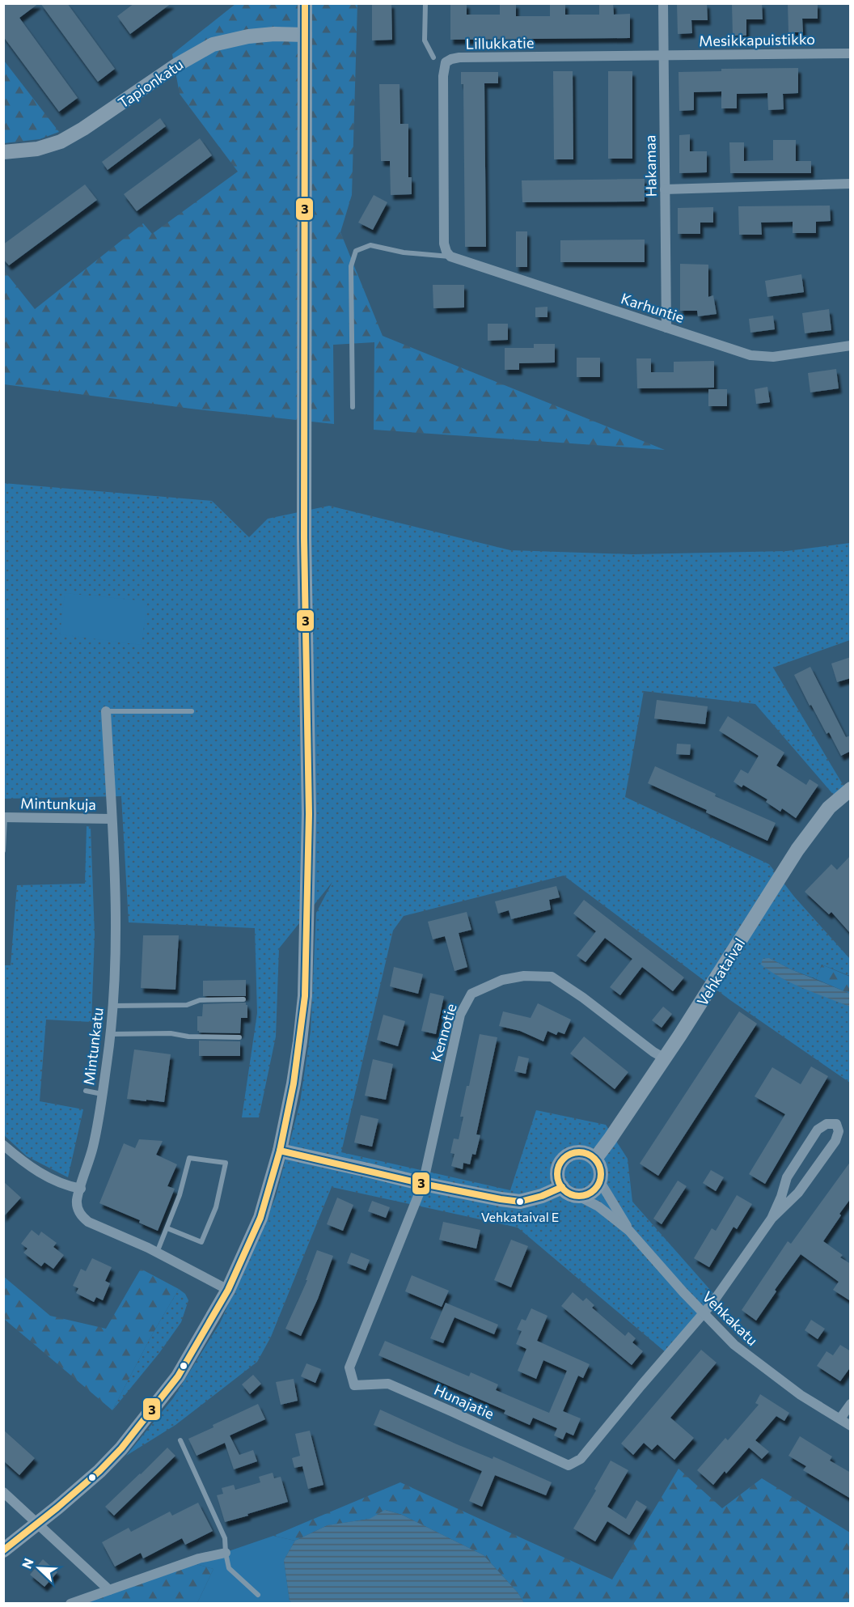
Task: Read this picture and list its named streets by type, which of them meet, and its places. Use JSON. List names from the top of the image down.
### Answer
{
  "streets": {
    "main road": ["Tapionkatu", "Vehkataival"],
    "street": [
      "Mesikkapuistikko",
      "Lillukkatie",
      "Hakamaa",
      "Karhuntie",
      "Mintunkuja",
      "Kennotie",
      "Mintunkatu",
      "Vehkakatu",
      "Hunajatie"
    ]
  },
  "crossings": [
    ["Mesikkapuistikko", "Lillukkatie"],
    ["Mesikkapuistikko", "Hakamaa"],
    ["Lillukkatie", "Hakamaa"],
    ["Lillukkatie", "Karhuntie"],
    ["Hakamaa", "Karhuntie"],
    ["Mintunkuja", "Mintunkatu"],
    ["Vehkataival", "Kennotie"],
    ["Vehkataival", "Vehkakatu"],
    ["Kennotie", "Hunajatie"],
    ["Vehkakatu", "Hunajatie"]
  ],
  "places": ["Vehkataival E"],
  "lines": ["transit line 3"],
  "north": "top left"
}
